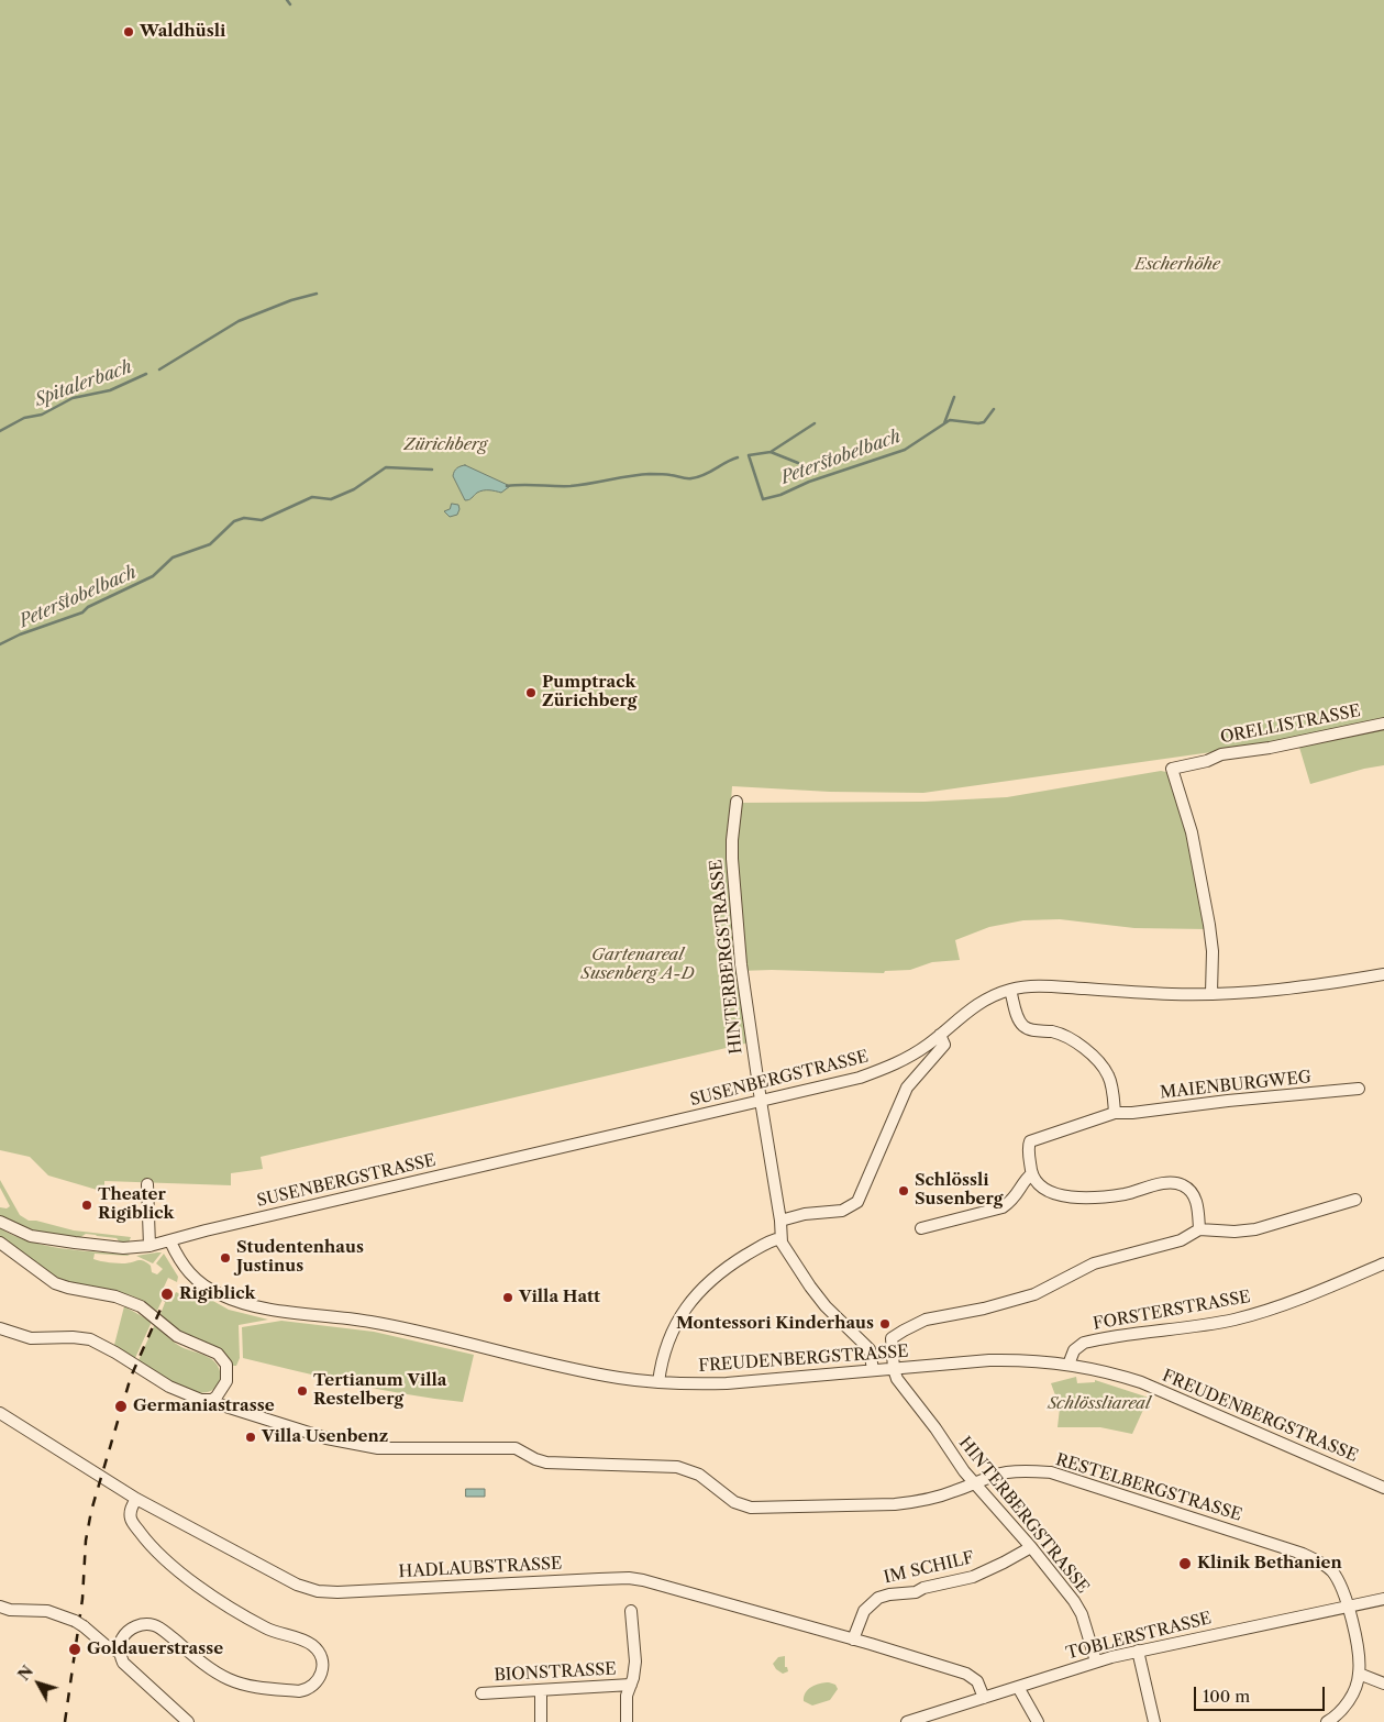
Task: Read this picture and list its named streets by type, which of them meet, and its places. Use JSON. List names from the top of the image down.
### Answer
{
  "streets": {
    "street": [
      "ORELLISTRASSE",
      "HINTERBERGSTRASSE",
      "SUSENBERGSTRASSE",
      "MAIENBURGWEG",
      "FORSTERSTRASSE",
      "FREUDENBERGSTRASSE",
      "RESTELBERGSTRASSE",
      "HADLAUBSTRASSE",
      "IM SCHILF",
      "TOBLERSTRASSE",
      "BIONSTRASSE"
    ]
  },
  "crossings": [
    ["ORELLISTRASSE", "SUSENBERGSTRASSE"],
    ["HINTERBERGSTRASSE", "SUSENBERGSTRASSE"],
    ["HINTERBERGSTRASSE", "FREUDENBERGSTRASSE"],
    ["HINTERBERGSTRASSE", "RESTELBERGSTRASSE"],
    ["HINTERBERGSTRASSE", "IM SCHILF"],
    ["HINTERBERGSTRASSE", "TOBLERSTRASSE"],
    ["SUSENBERGSTRASSE", "FREUDENBERGSTRASSE"],
    ["FORSTERSTRASSE", "FREUDENBERGSTRASSE"],
    ["RESTELBERGSTRASSE", "TOBLERSTRASSE"],
    ["HADLAUBSTRASSE", "IM SCHILF"],
    ["HADLAUBSTRASSE", "TOBLERSTRASSE"]
  ],
  "water": ["Spitalerbach", "Peterstobelbach"],
  "parks": [
    "Escherhöhe",
    "Zürichberg",
    "Gartenareal Susenberg A-D",
    "Schlössliareal"
  ],
  "places": [
    "Waldhüsli",
    "Pumptrack Zürichberg",
    "Schlössli Susenberg",
    "Theater Rigiblick",
    "Studentenhaus Justinus",
    "Rigiblick",
    "Villa Hatt",
    "Montessori Kinderhaus",
    "Tertianum Villa Restelberg",
    "Germaniastrasse",
    "Villa Usenbenz",
    "Klinik Bethanien",
    "Goldauerstrasse"
  ],
  "scale_bar": "100 m",
  "north": "top left"
}
